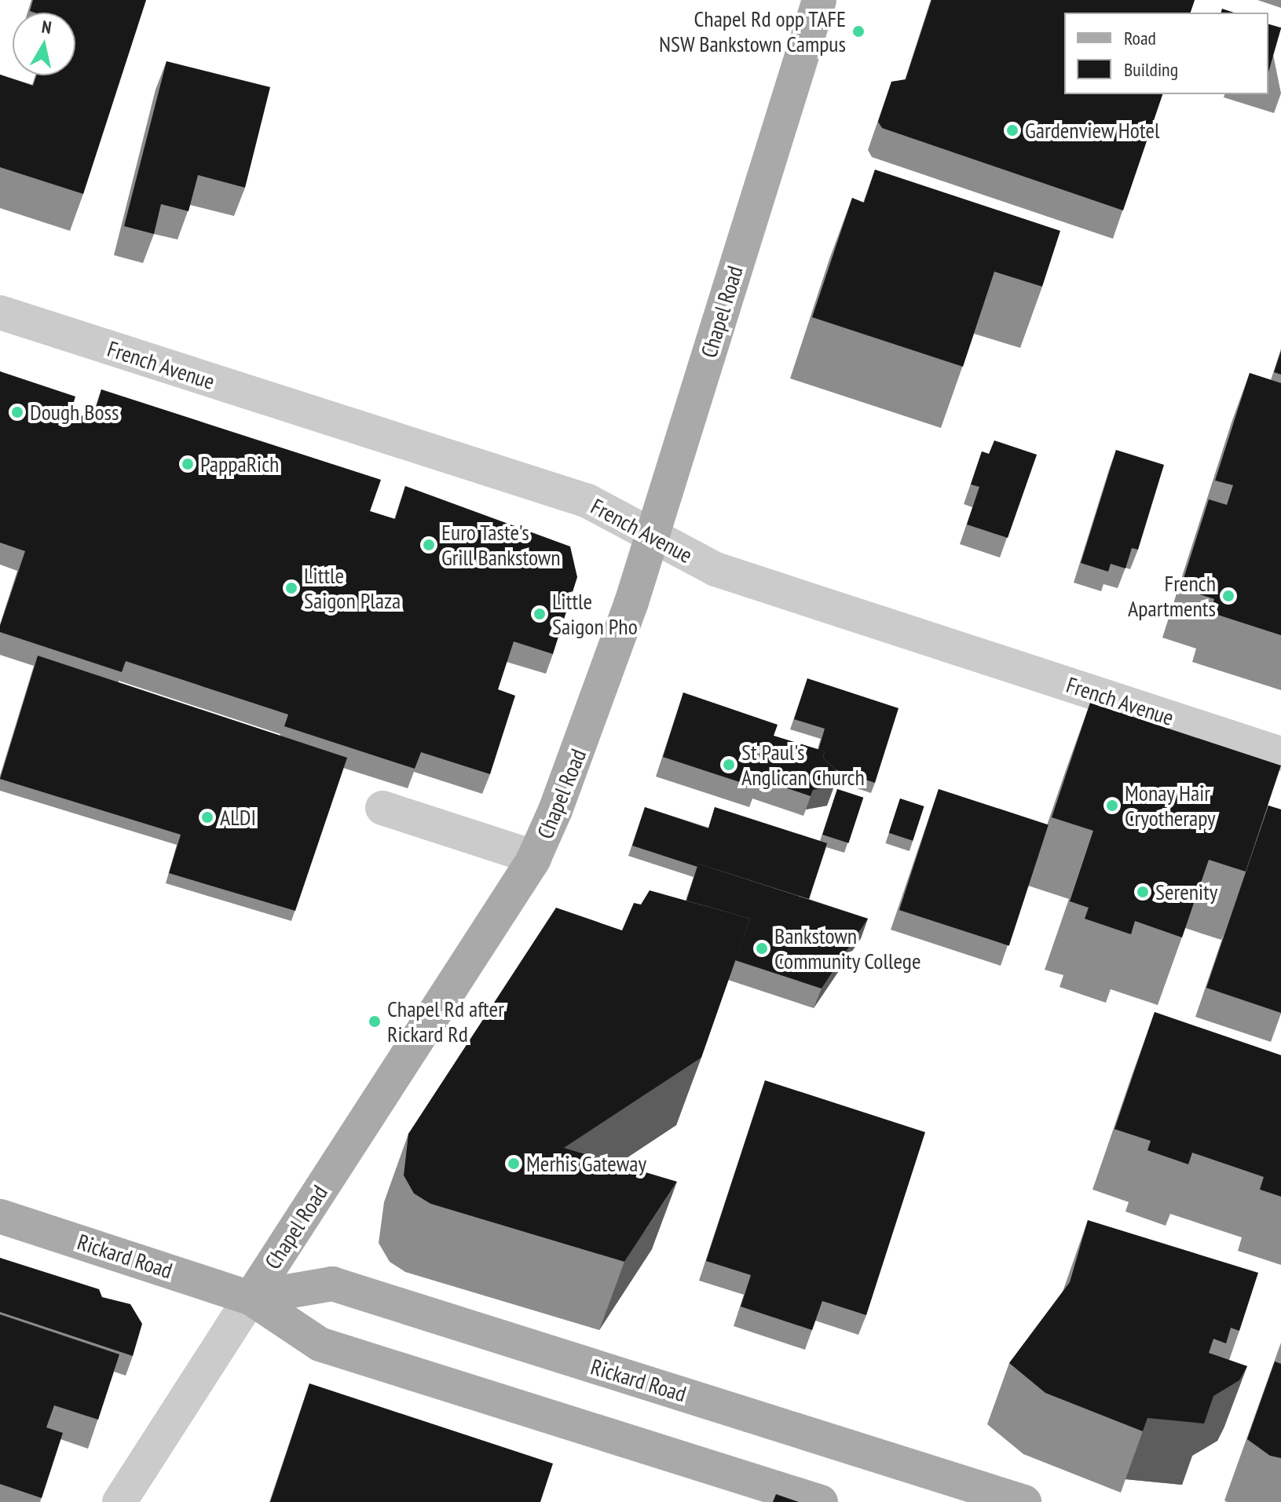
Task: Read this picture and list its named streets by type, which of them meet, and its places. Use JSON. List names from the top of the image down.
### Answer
{
  "streets": {
    "main road": ["Chapel Road", "Rickard Road"],
    "street": ["French Avenue"]
  },
  "crossings": [
    ["Chapel Road", "French Avenue"],
    ["Chapel Road", "Rickard Road"]
  ],
  "places": [
    "Chapel Rd opp TAFE NSW Bankstown Campus",
    "Gardenview Hotel",
    "Dough Boss",
    "PappaRich",
    "Euro Taste's Grill Bankstown",
    "Little Saigon Plaza",
    "French Apartments",
    "Little Saigon Pho",
    "St Paul's Anglican Church",
    "Monay Hair Cryotherapy",
    "ALDI",
    "Serenity",
    "Bankstown Community College",
    "Chapel Rd after Rickard Rd",
    "Merhis Gateway"
  ],
  "legend": ["Road", "Building"],
  "north": "top"
}
